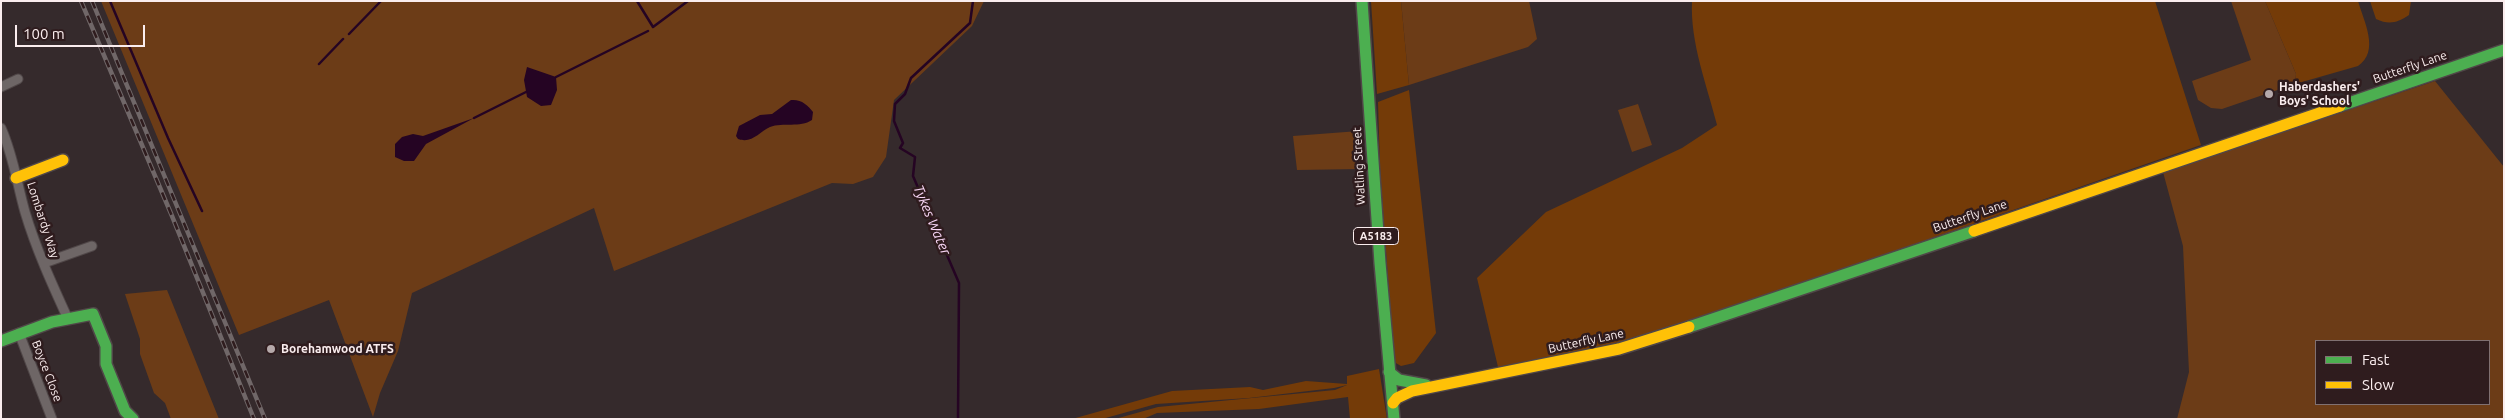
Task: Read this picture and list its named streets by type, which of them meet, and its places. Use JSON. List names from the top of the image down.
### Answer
{
  "streets": {
    "street": [
      "Butterfly Lane",
      "Watling Street",
      "Lombardy Way",
      "A5183",
      "Boyce Close"
    ]
  },
  "crossings": [
    ["Butterfly Lane", "Watling Street"]
  ],
  "water": ["Tykes Water"],
  "places": ["Haberdashers' Boys' School", "Borehamwood ATFS"],
  "legend": ["Fast", "Slow"],
  "scale_bar": "100 m"
}
